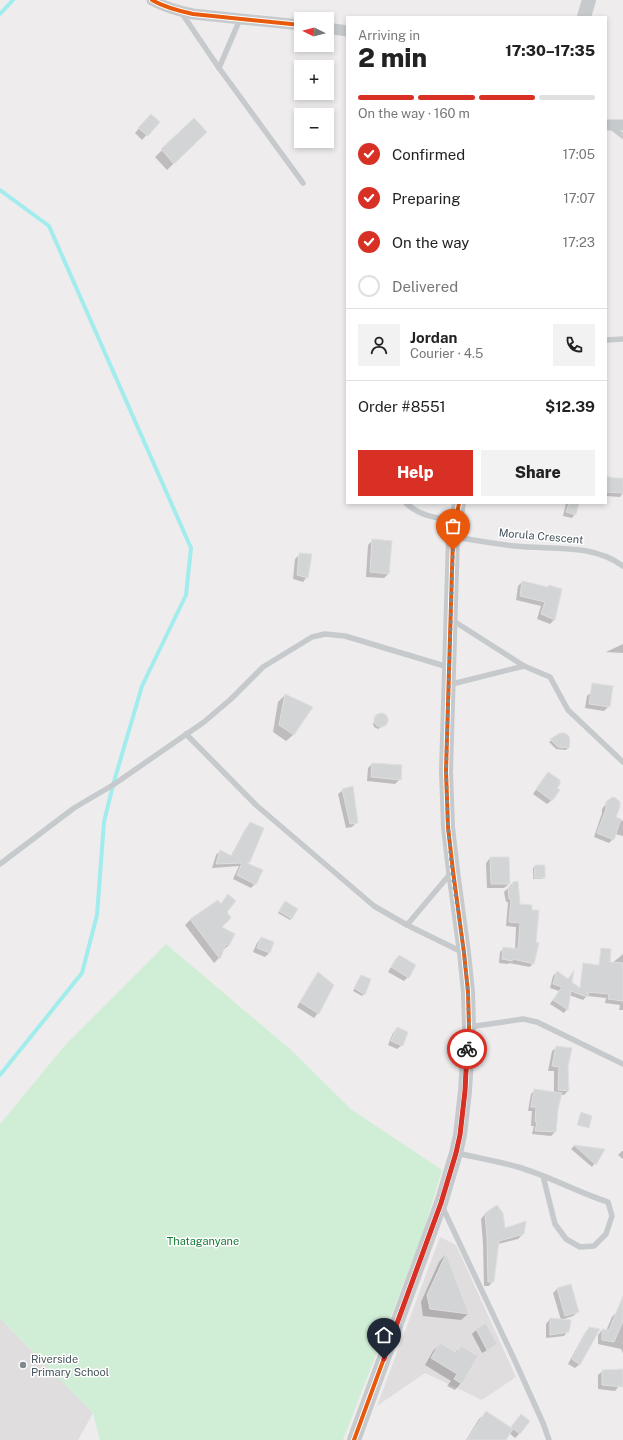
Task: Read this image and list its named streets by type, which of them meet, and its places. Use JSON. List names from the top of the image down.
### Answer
{
  "streets": {
    "lane": ["Morula Crescent"]
  },
  "parks": ["Thataganyane"],
  "places": ["Riverside Primary School"],
  "north": "left",
  "page": {
    "map_buttons": ["+", "−"],
    "heading": ["2 min", "Arriving in", "17:30–17:35"],
    "panel": [
      "Jordan",
      "Courier · 4.5",
      "Order #8551",
      "$12.39"
    ],
    "bar": "On the way · 160 m",
    "list": [
      ["Confirmed", "17:05"],
      ["Preparing", "17:07"],
      ["On the way", "17:23"],
      "Delivered"
    ],
    "buttons": ["Help", "Share"]
  }
}
